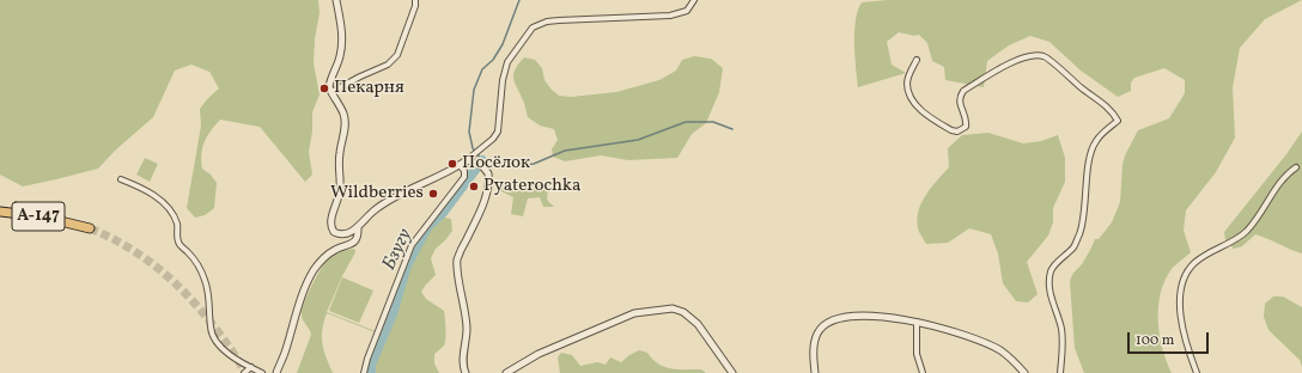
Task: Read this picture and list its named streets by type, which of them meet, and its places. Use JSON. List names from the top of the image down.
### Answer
{
  "streets": {
    "highway": ["А-147"]
  },
  "water": ["Бзугу"],
  "places": [
    "Пекарня",
    "Посёлок",
    "Pyaterochka",
    "Wildberries"
  ],
  "scale_bar": "100 m"
}
